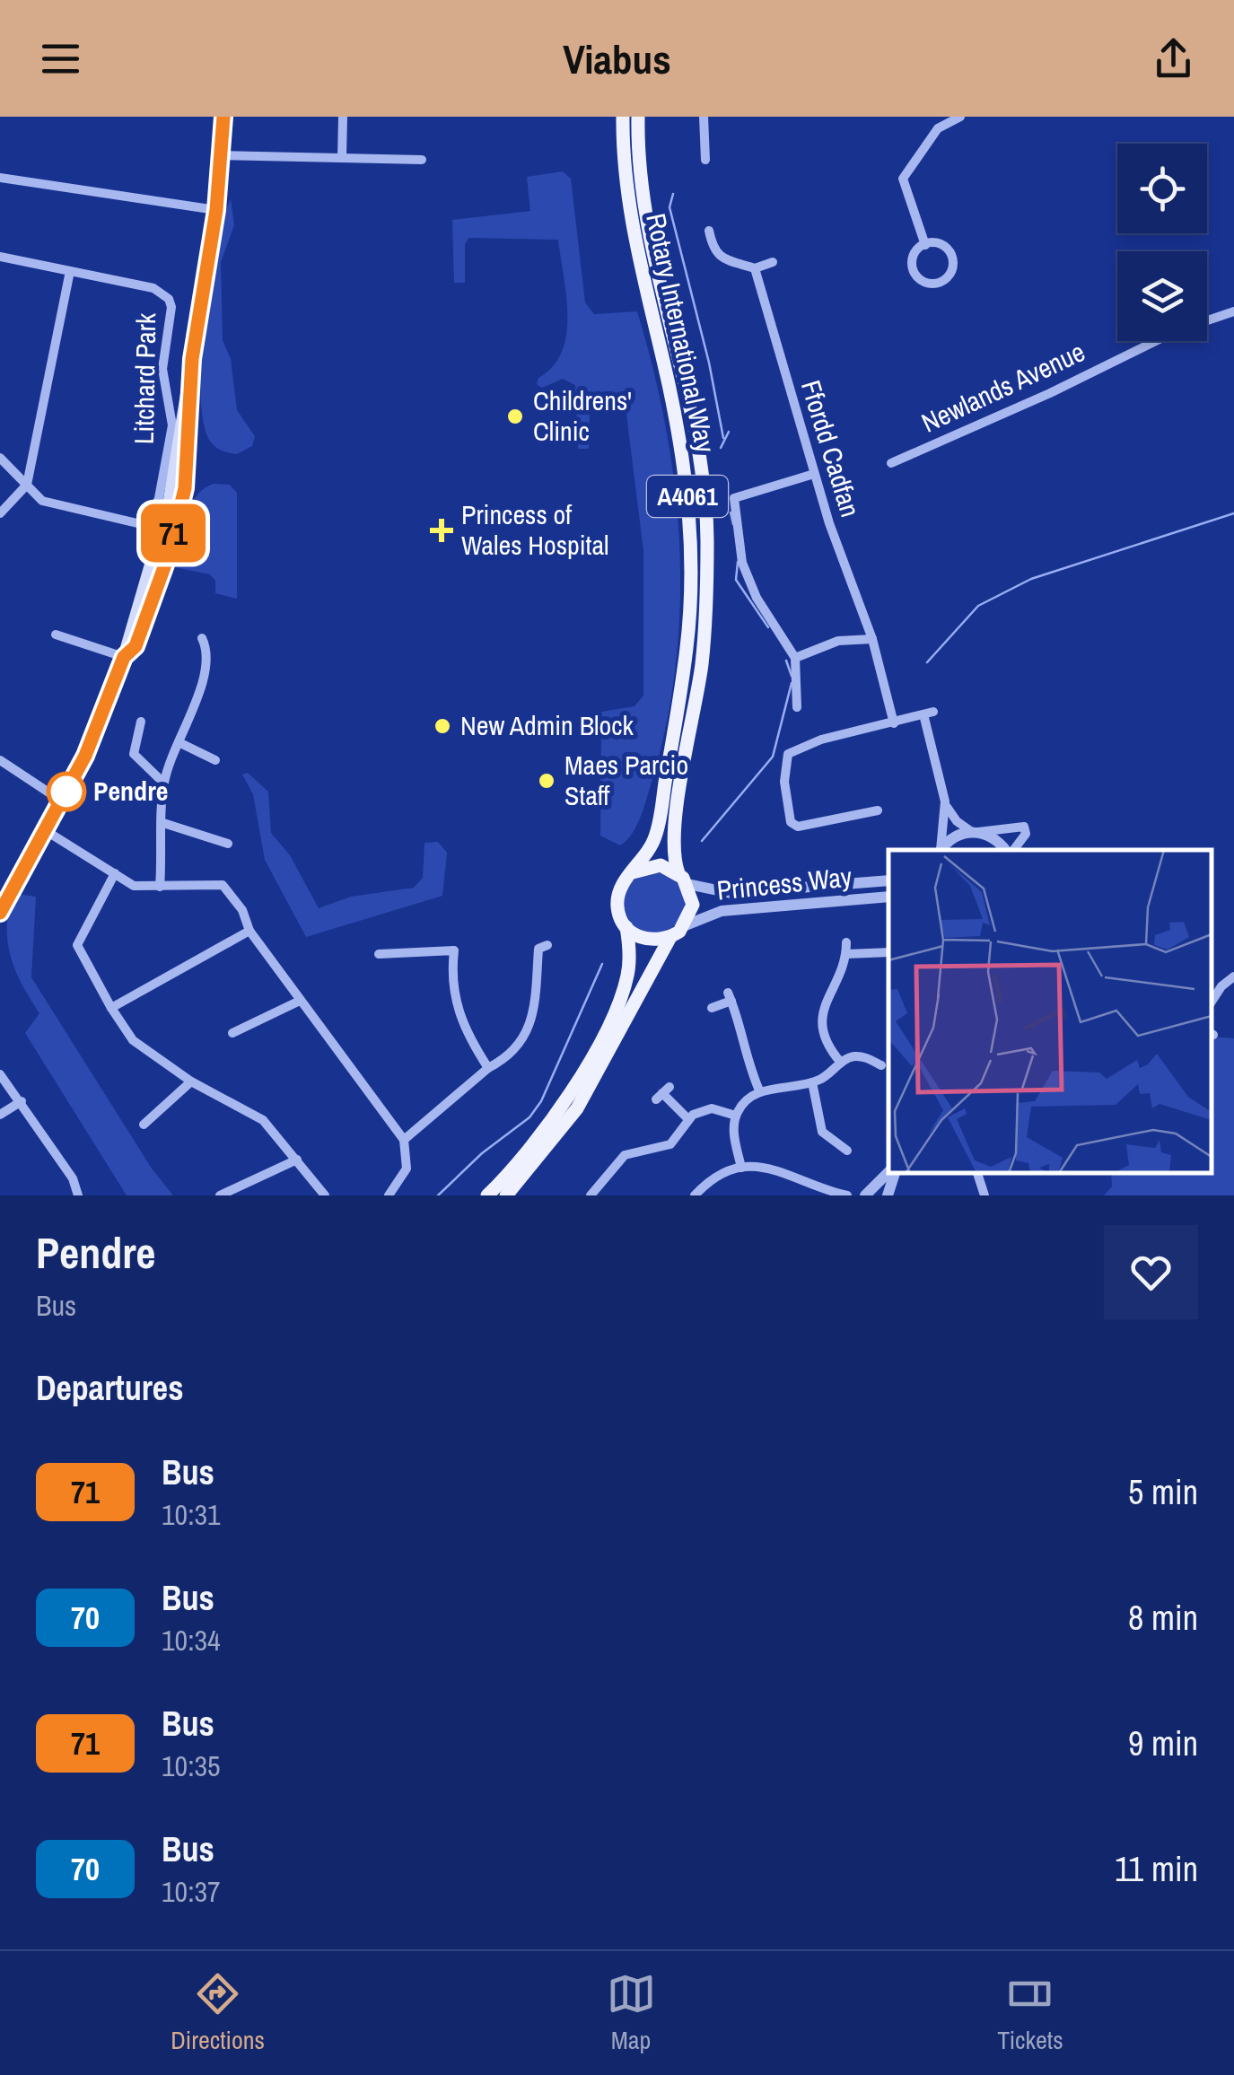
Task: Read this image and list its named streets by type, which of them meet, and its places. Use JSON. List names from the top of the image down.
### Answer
{
  "streets": {
    "main road": ["Rotary International Way", "A4061"],
    "street": [
      "Litchard Park",
      "Newlands Avenue",
      "Ffordd Cadfan",
      "Princess Way"
    ]
  },
  "crossings": [
    ["Rotary International Way", "A4061"],
    ["Rotary International Way", "Princess Way"],
    ["A4061", "Princess Way"]
  ],
  "places": {
    "other": [
      "Childrens' Clinic",
      "New Admin Block",
      "Maes Parcio Staff",
      "Pendre"
    ],
    "health": ["Princess of Wales Hospital"]
  },
  "lines": ["bus line 71"],
  "page": {
    "header": "Viabus",
    "on_map": "71",
    "heading": [
      ["Pendre", "Bus"],
      "Departures"
    ],
    "list": [
      {
        "mark": "71",
        "name": "Bus",
        "note": "10:31",
        "value": "5 min"
      },
      {
        "mark": "70",
        "name": "Bus",
        "note": "10:34",
        "value": "8 min"
      },
      {
        "mark": "71",
        "name": "Bus",
        "note": "10:35",
        "value": "9 min"
      },
      {
        "mark": "70",
        "name": "Bus",
        "note": "10:37",
        "value": "11 min"
      }
    ],
    "tabs": ["Directions", "Map", "Tickets"]
  }
}
